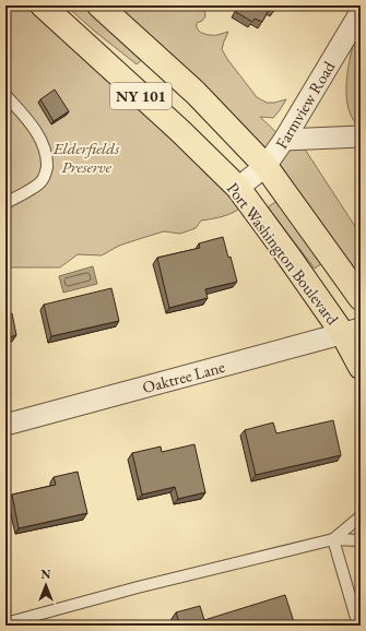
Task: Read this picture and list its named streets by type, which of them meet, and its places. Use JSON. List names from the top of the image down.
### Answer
{
  "streets": {
    "main road": ["NY 101", "Port Washington Boulevard"],
    "street": ["Farmview Road", "Oaktree Lane"]
  },
  "crossings": [
    ["NY 101", "Farmview Road"],
    ["Farmview Road", "Port Washington Boulevard"],
    ["Port Washington Boulevard", "Oaktree Lane"]
  ],
  "parks": ["Elderfields Preserve"],
  "north": "top"
}
